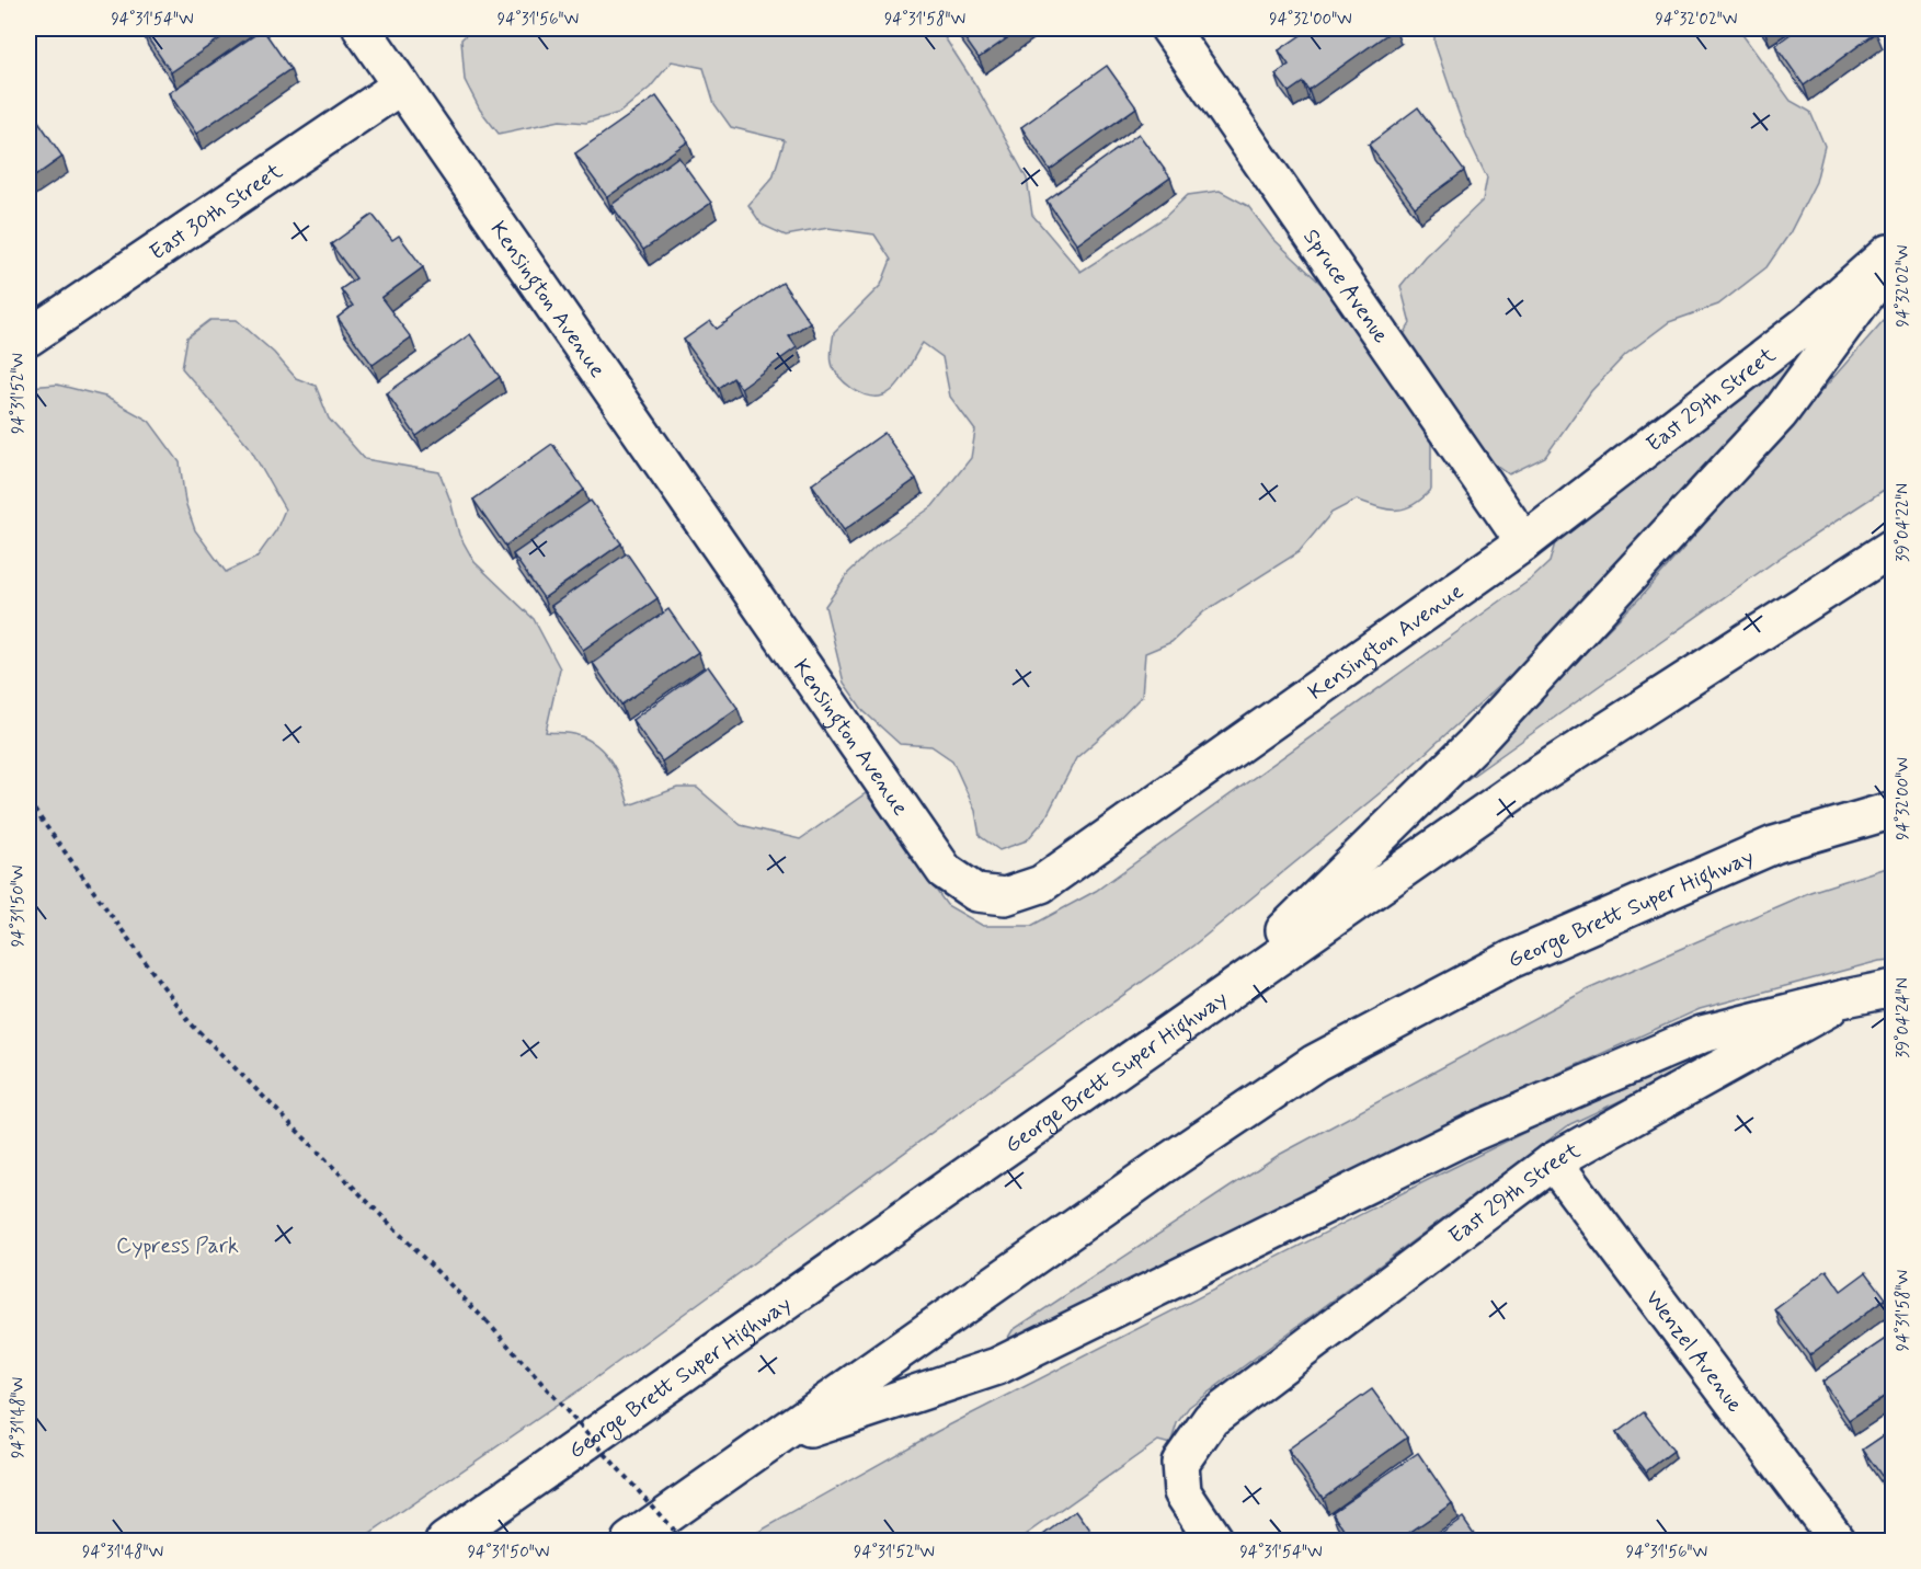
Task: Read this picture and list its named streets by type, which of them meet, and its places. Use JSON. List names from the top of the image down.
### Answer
{
  "streets": {
    "main road": [
      "East 30th Street",
      "Spruce Avenue",
      "Kensington Avenue",
      "East 29th Street",
      "George Brett Super Highway",
      "Wenzel Avenue"
    ]
  },
  "crossings": [
    ["East 30th Street", "Kensington Avenue"],
    ["Spruce Avenue", "Kensington Avenue"],
    ["Spruce Avenue", "East 29th Street"],
    ["Kensington Avenue", "East 29th Street"],
    ["East 29th Street", "Wenzel Avenue"]
  ],
  "parks": ["Cypress Park"],
  "coordinates": [
    "94°31'54\"W",
    "94°31'56\"W",
    "94°31'58\"W",
    "94°32'00\"W",
    "94°32'02\"W",
    "94°31'52\"W",
    "39°04'22\"N",
    "94°31'50\"W",
    "39°04'24\"N",
    "94°31'48\"W"
  ]
}
